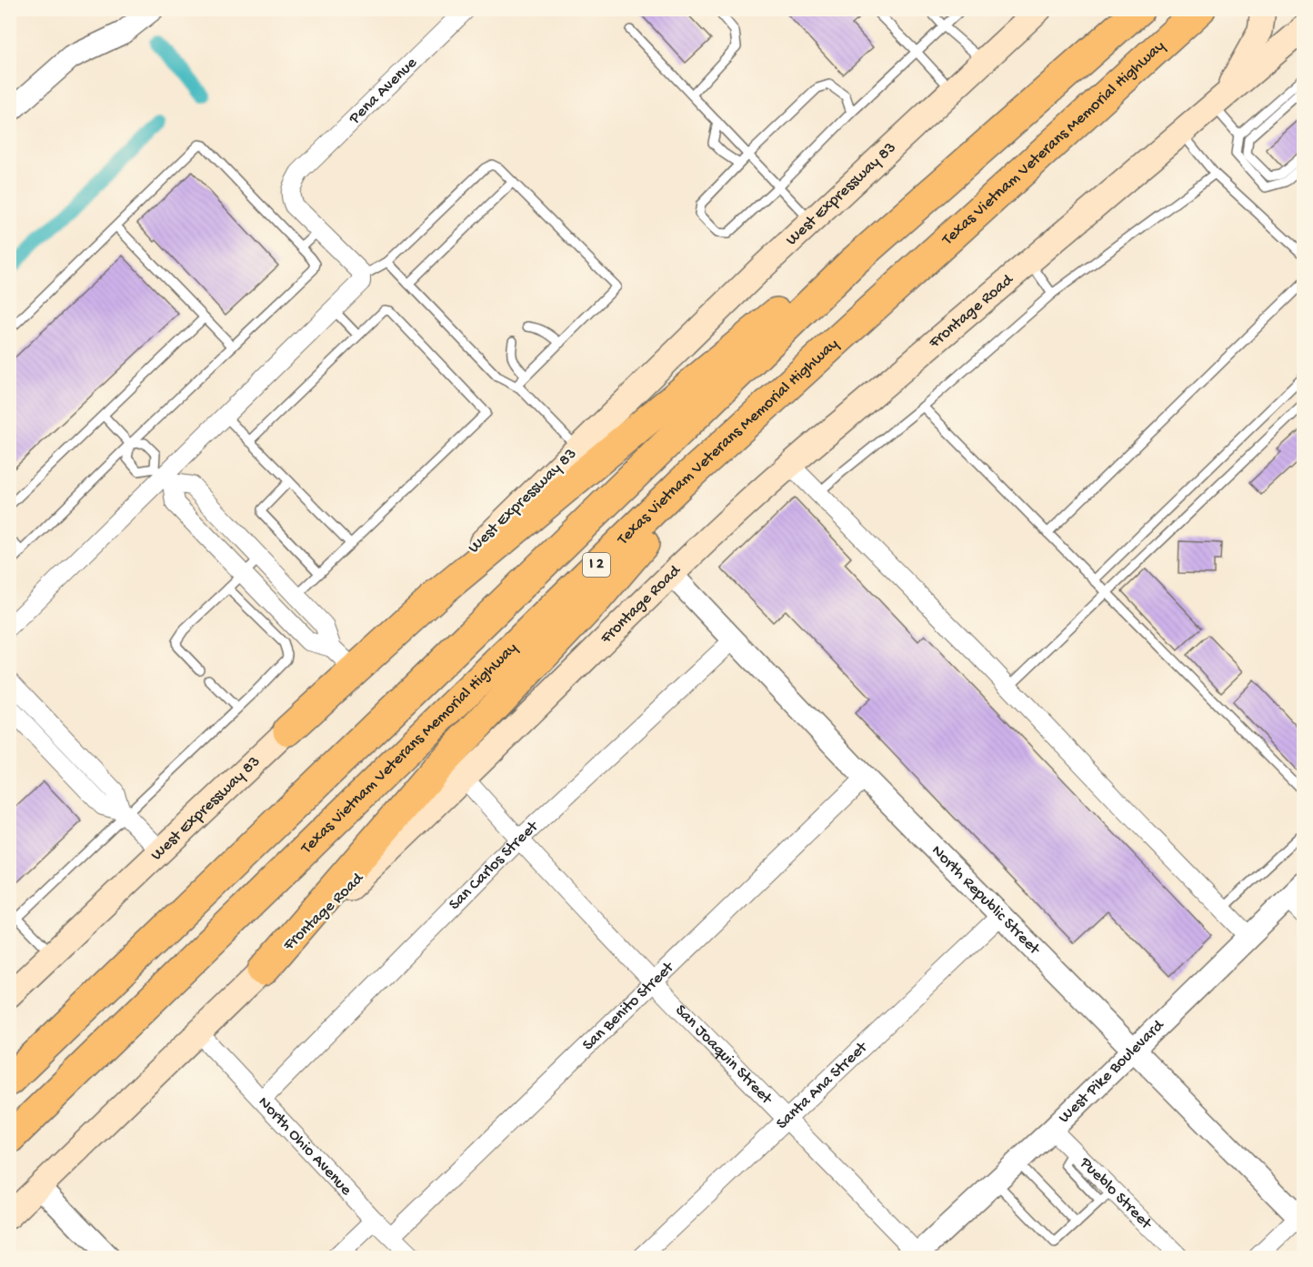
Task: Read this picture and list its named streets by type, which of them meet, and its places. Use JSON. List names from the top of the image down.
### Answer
{
  "streets": {
    "highway": ["Texas Vietnam Veterans Memorial Highway", "I 2"],
    "main road": ["West Expressway 83", "Frontage Road"],
    "street": [
      "Pena Avenue",
      "San Carlos Street",
      "North Republic Street",
      "San Benito Street",
      "San Joaquin Street",
      "West Pike Boulevard",
      "Santa Ana Street",
      "North Ohio Avenue",
      "Pueblo Street"
    ]
  },
  "crossings": [
    ["Frontage Road", "North Republic Street"],
    ["Frontage Road", "San Joaquin Street"],
    ["Frontage Road", "North Ohio Avenue"],
    ["San Carlos Street", "North Republic Street"],
    ["San Carlos Street", "San Joaquin Street"],
    ["San Carlos Street", "North Ohio Avenue"],
    ["North Republic Street", "San Benito Street"],
    ["North Republic Street", "West Pike Boulevard"],
    ["North Republic Street", "Santa Ana Street"],
    ["San Benito Street", "San Joaquin Street"],
    ["San Benito Street", "North Ohio Avenue"],
    ["San Joaquin Street", "West Pike Boulevard"],
    ["San Joaquin Street", "Santa Ana Street"],
    ["West Pike Boulevard", "Pueblo Street"]
  ]
}
